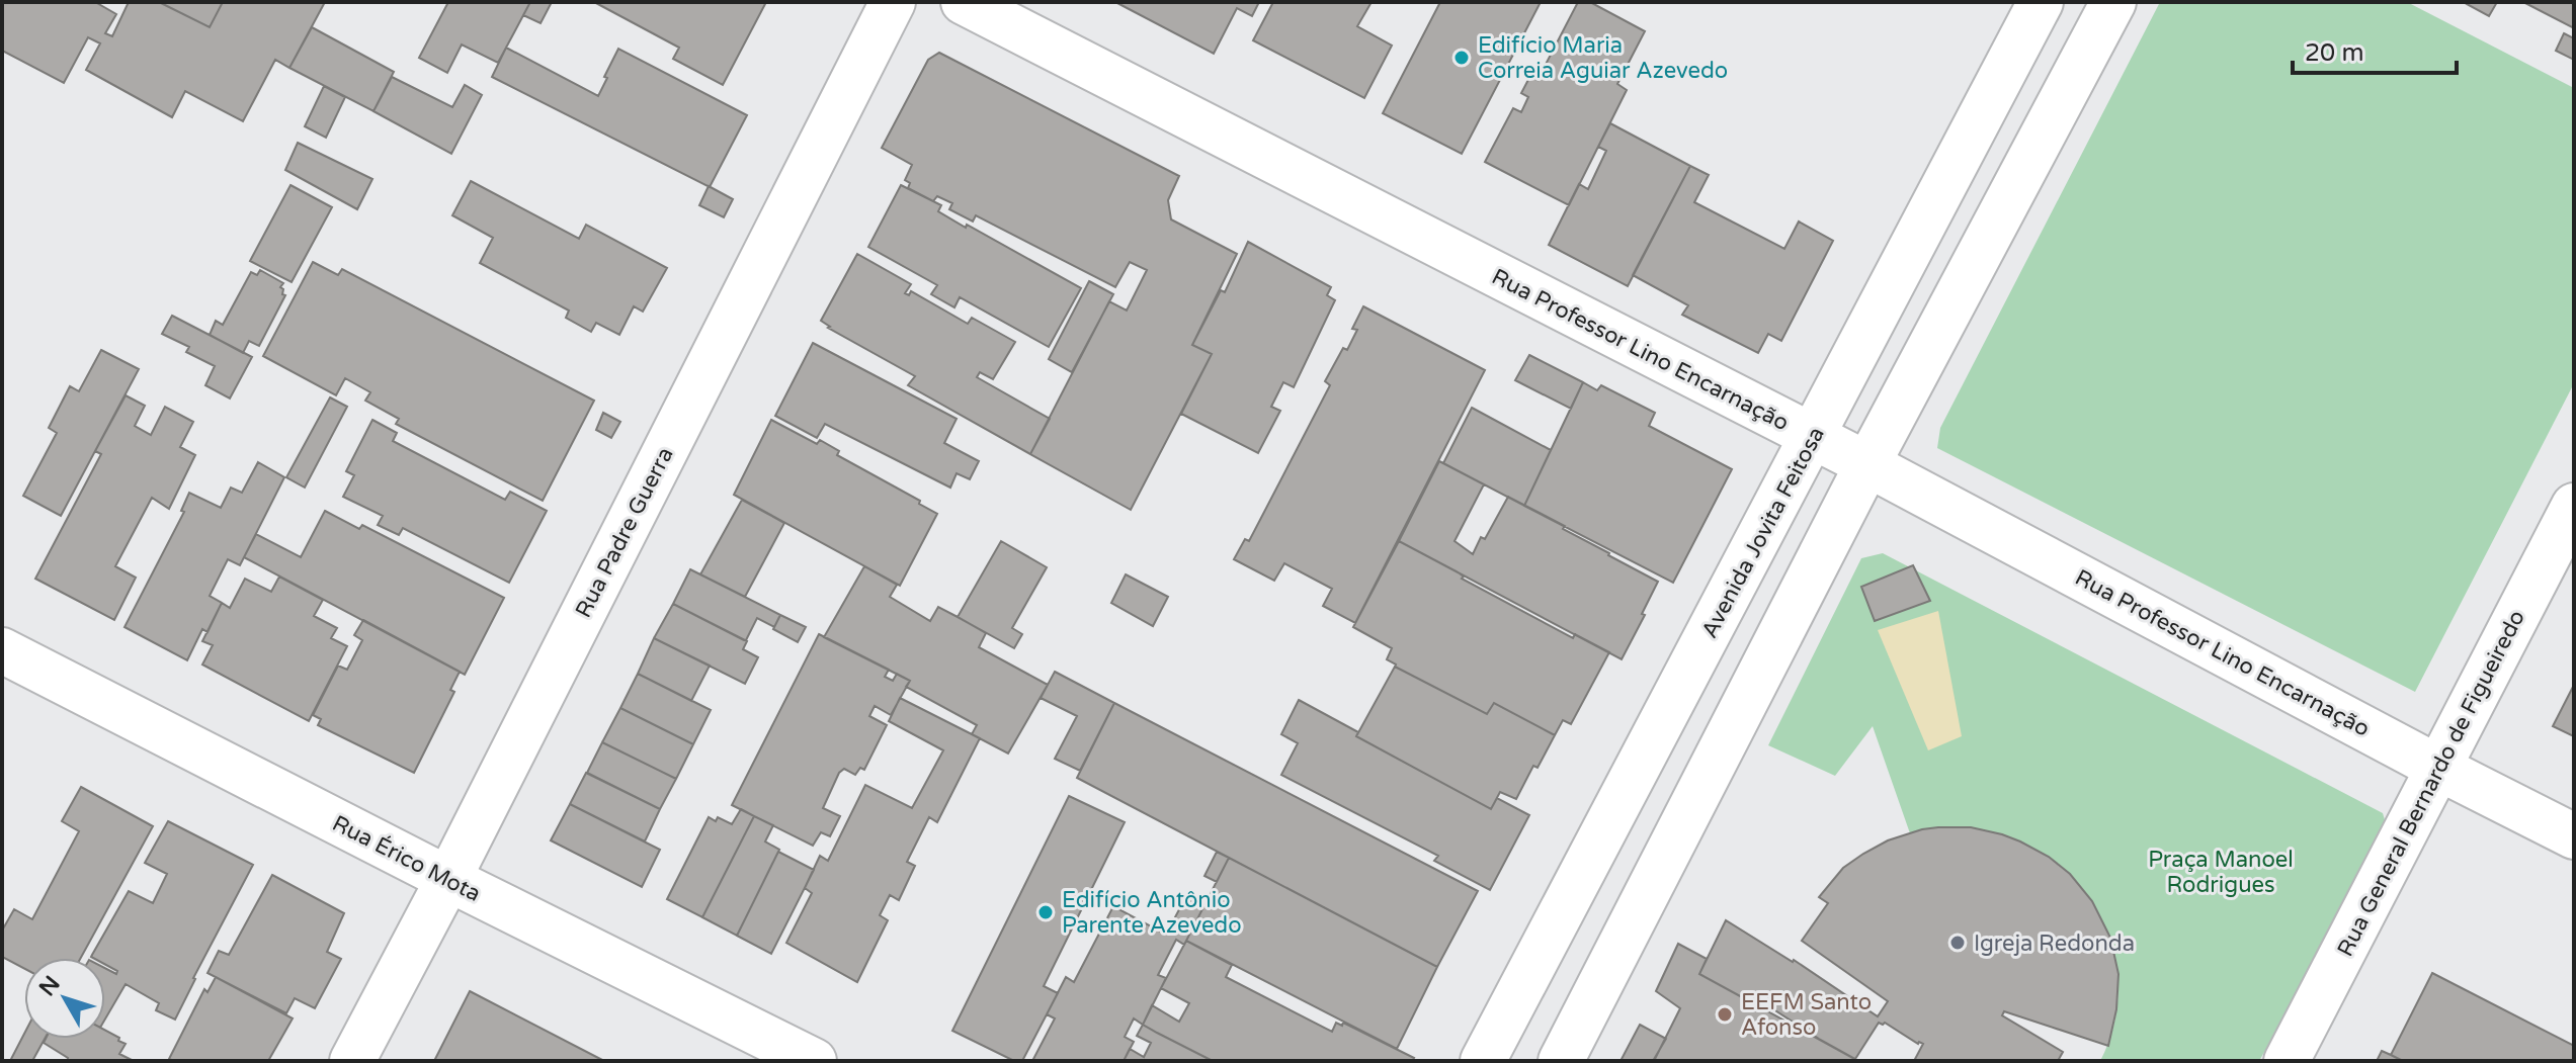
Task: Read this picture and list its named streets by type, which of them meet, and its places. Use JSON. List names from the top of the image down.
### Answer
{
  "streets": {
    "street": [
      "Rua Professor Lino Encarnação",
      "Rua Padre Guerra",
      "Avenida Jovita Feitosa",
      "Rua General Bernardo de Figueiredo",
      "Rua Érico Mota"
    ]
  },
  "crossings": [
    ["Rua Professor Lino Encarnação", "Avenida Jovita Feitosa"],
    ["Rua Professor Lino Encarnação", "Rua General Bernardo de Figueiredo"],
    ["Rua Padre Guerra", "Rua Érico Mota"]
  ],
  "parks": ["Praça Manoel Rodrigues"],
  "places": [
    "Edifício Maria Correia Aguiar Azevedo",
    "Edifício Antônio Parente Azevedo",
    "Igreja Redonda",
    "EEFM Santo Afonso"
  ],
  "scale_bar": "20 m",
  "north": "top left"
}
